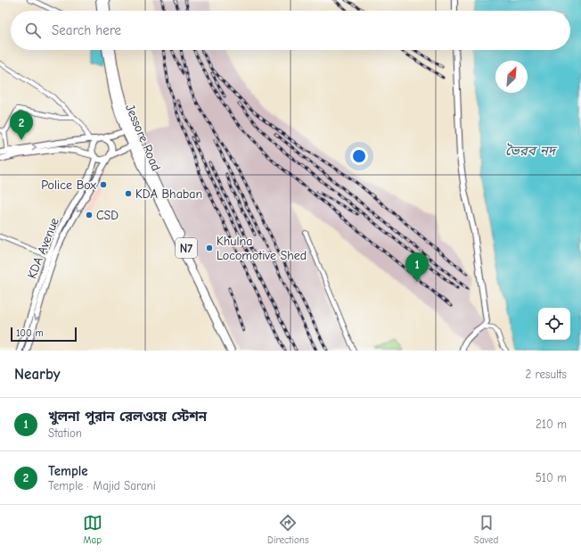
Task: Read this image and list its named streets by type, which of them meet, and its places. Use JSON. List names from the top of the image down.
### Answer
{
  "streets": {
    "highway": ["Jessore Road", "N7"],
    "main road": ["KDA Avenue"]
  },
  "crossings": [
    ["Jessore Road", "N7"]
  ],
  "water": ["ভৈরব নদ"],
  "places": [
    "Police Box",
    "KDA Bhaban",
    "CSD",
    "Khulna Locomotive Shed"
  ],
  "scale_bar": "100 m",
  "north": "top right",
  "page": {
    "search": "Search here",
    "pins": ["2", "1"],
    "scale": "100 m",
    "heading": ["Nearby", "2 results"],
    "list": [
      {
        "mark": "1",
        "name": "খুলনা পুরান রেলওয়ে স্টেশন",
        "note": "Station",
        "value": "210 m"
      },
      {
        "mark": "2",
        "name": "Temple",
        "note": "Temple · Majid Sarani",
        "value": "510 m"
      }
    ],
    "nav": ["Map", "Directions", "Saved"]
  }
}
